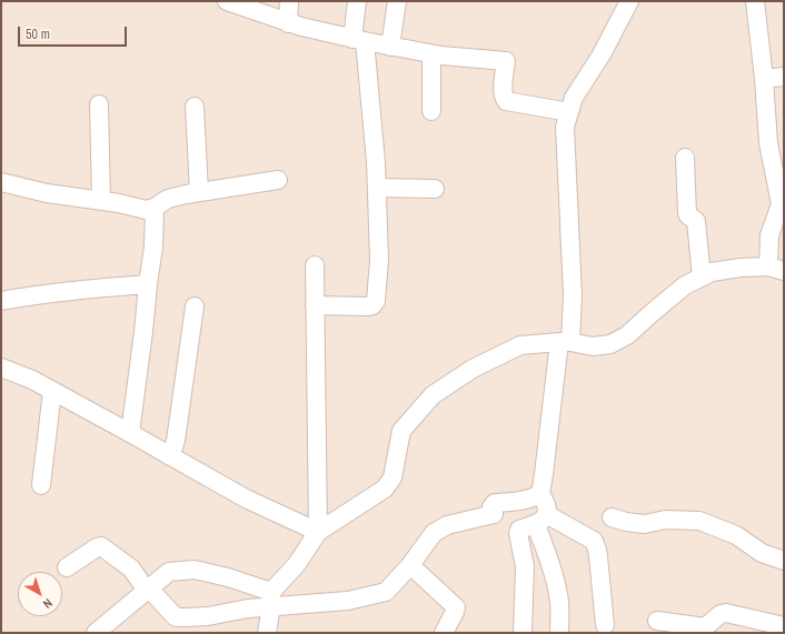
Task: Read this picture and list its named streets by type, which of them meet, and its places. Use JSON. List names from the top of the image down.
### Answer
{
  "scale_bar": "50 m",
  "north": "bottom right"
}
